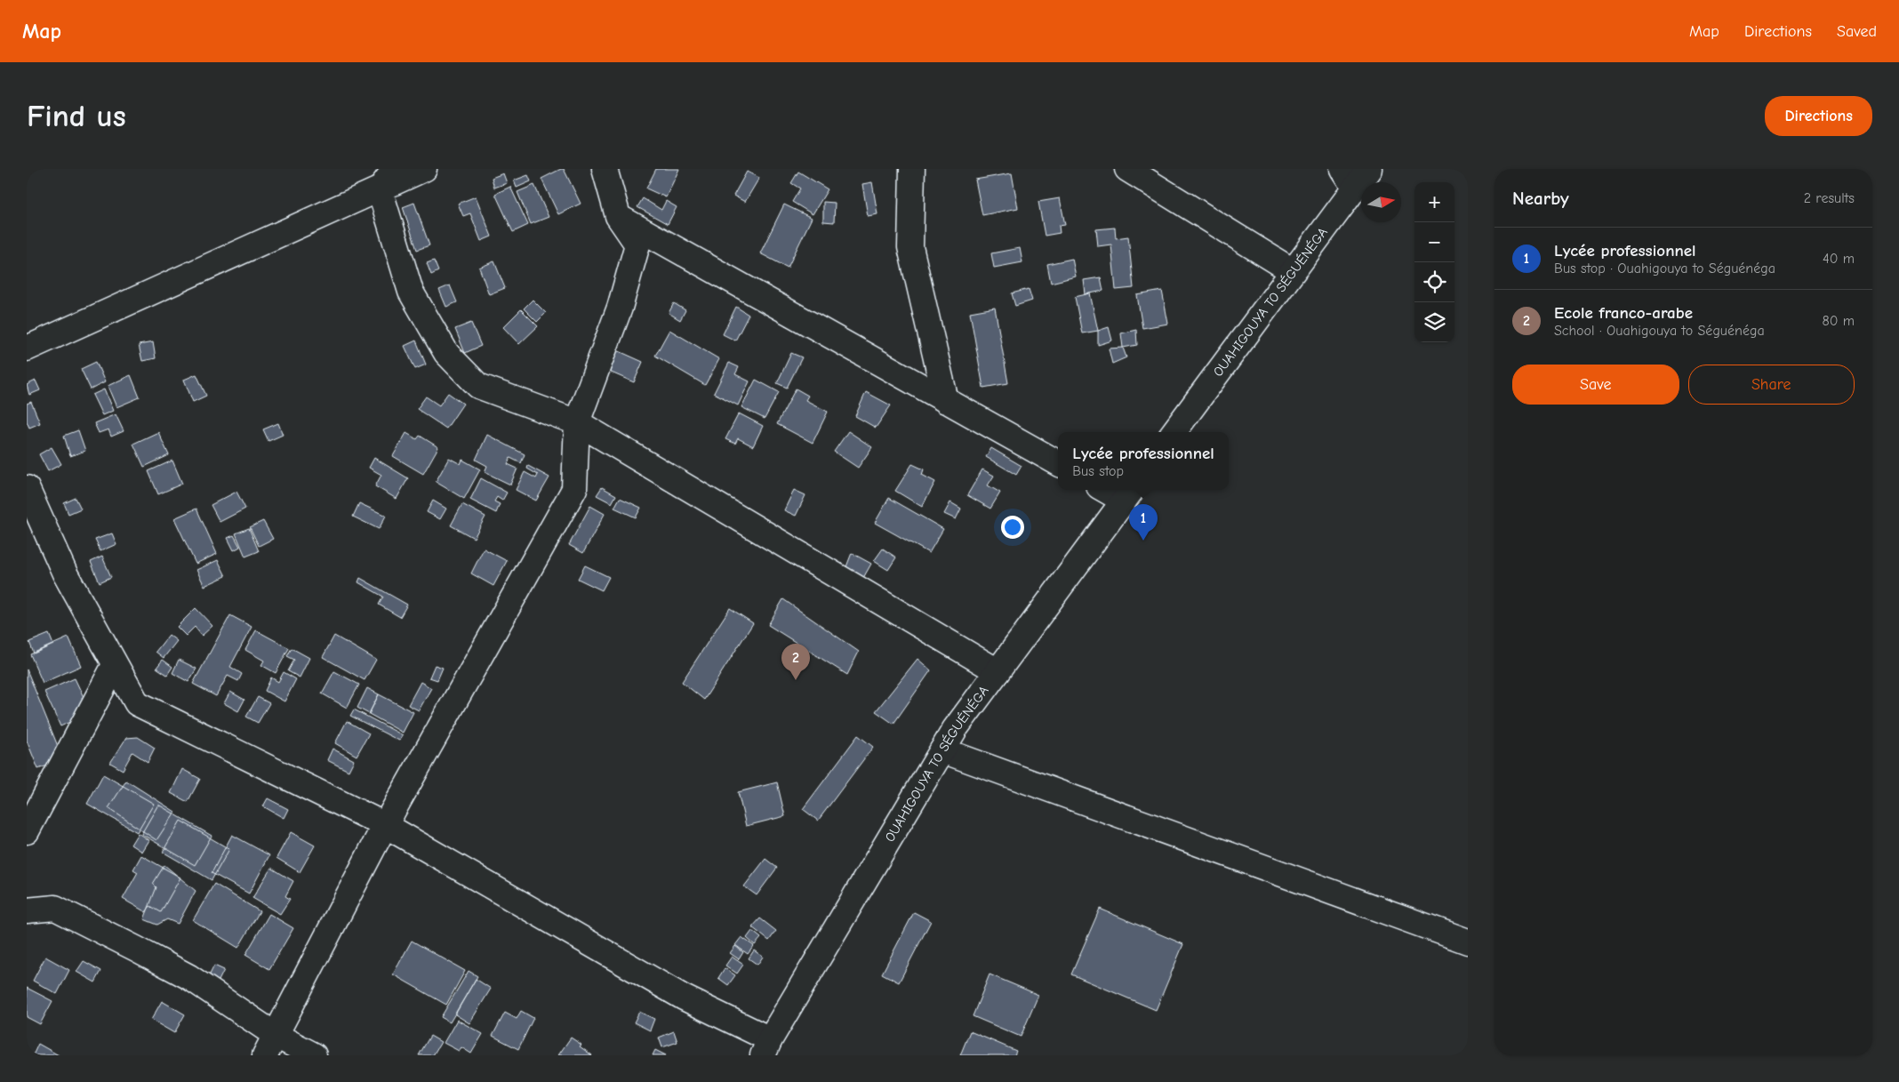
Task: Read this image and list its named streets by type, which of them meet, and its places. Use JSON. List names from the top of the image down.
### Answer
{
  "streets": {
    "street": ["OUAHIGOUYA TO SÉGUÉNÉGA"]
  },
  "north": "right",
  "page": {
    "header": "Map",
    "nav": ["Map", "Directions", "Saved"],
    "buttons": [
      "Directions",
      ["Save", "Share"]
    ],
    "title": "Find us",
    "heading": ["Nearby", "2 results"],
    "map_buttons": ["+", "−"],
    "list": [
      {
        "mark": "1",
        "name": "Lycée professionnel",
        "note": "Bus stop · Ouahigouya to Séguénéga",
        "value": "40 m"
      },
      {
        "mark": "2",
        "name": "Ecole franco-arabe",
        "note": "School · Ouahigouya to Séguénéga",
        "value": "80 m"
      }
    ],
    "popup": ["Lycée professionnel", "Bus stop"],
    "pins": ["1", "2"]
  }
}
